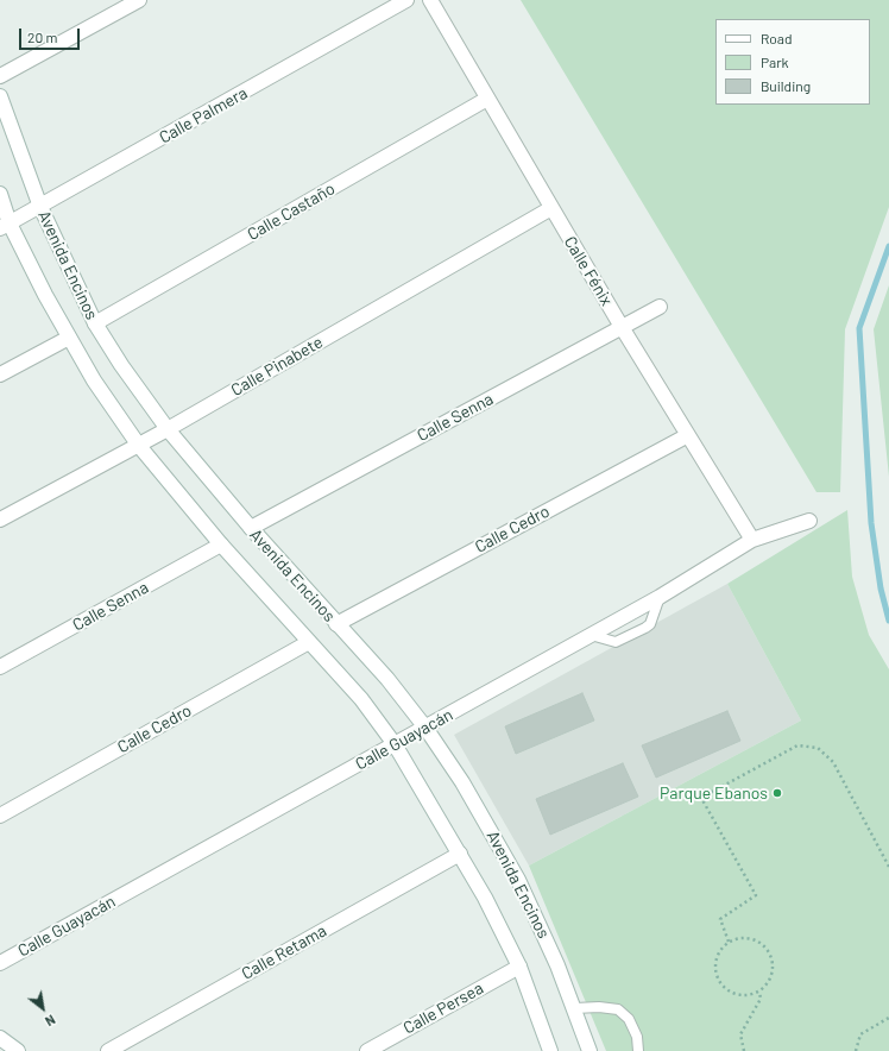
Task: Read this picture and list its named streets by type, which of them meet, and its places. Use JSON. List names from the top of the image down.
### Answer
{
  "streets": {
    "street": [
      "Calle Palmera",
      "Calle Castaño",
      "Avenida Encinos",
      "Calle Fénix",
      "Calle Pinabete",
      "Calle Senna",
      "Calle Cedro",
      "Calle Guayacán",
      "Calle Retama",
      "Calle Persea"
    ]
  },
  "crossings": [
    ["Calle Palmera", "Avenida Encinos"],
    ["Calle Castaño", "Avenida Encinos"],
    ["Calle Castaño", "Calle Fénix"],
    ["Avenida Encinos", "Calle Pinabete"],
    ["Avenida Encinos", "Calle Senna"],
    ["Avenida Encinos", "Calle Cedro"],
    ["Avenida Encinos", "Calle Guayacán"],
    ["Avenida Encinos", "Calle Retama"],
    ["Avenida Encinos", "Calle Persea"],
    ["Calle Fénix", "Calle Pinabete"],
    ["Calle Fénix", "Calle Senna"],
    ["Calle Fénix", "Calle Cedro"],
    ["Calle Fénix", "Calle Guayacán"]
  ],
  "places": ["Parque Ebanos"],
  "legend": ["Road", "Park", "Building"],
  "scale_bar": "20 m",
  "north": "bottom right"
}
